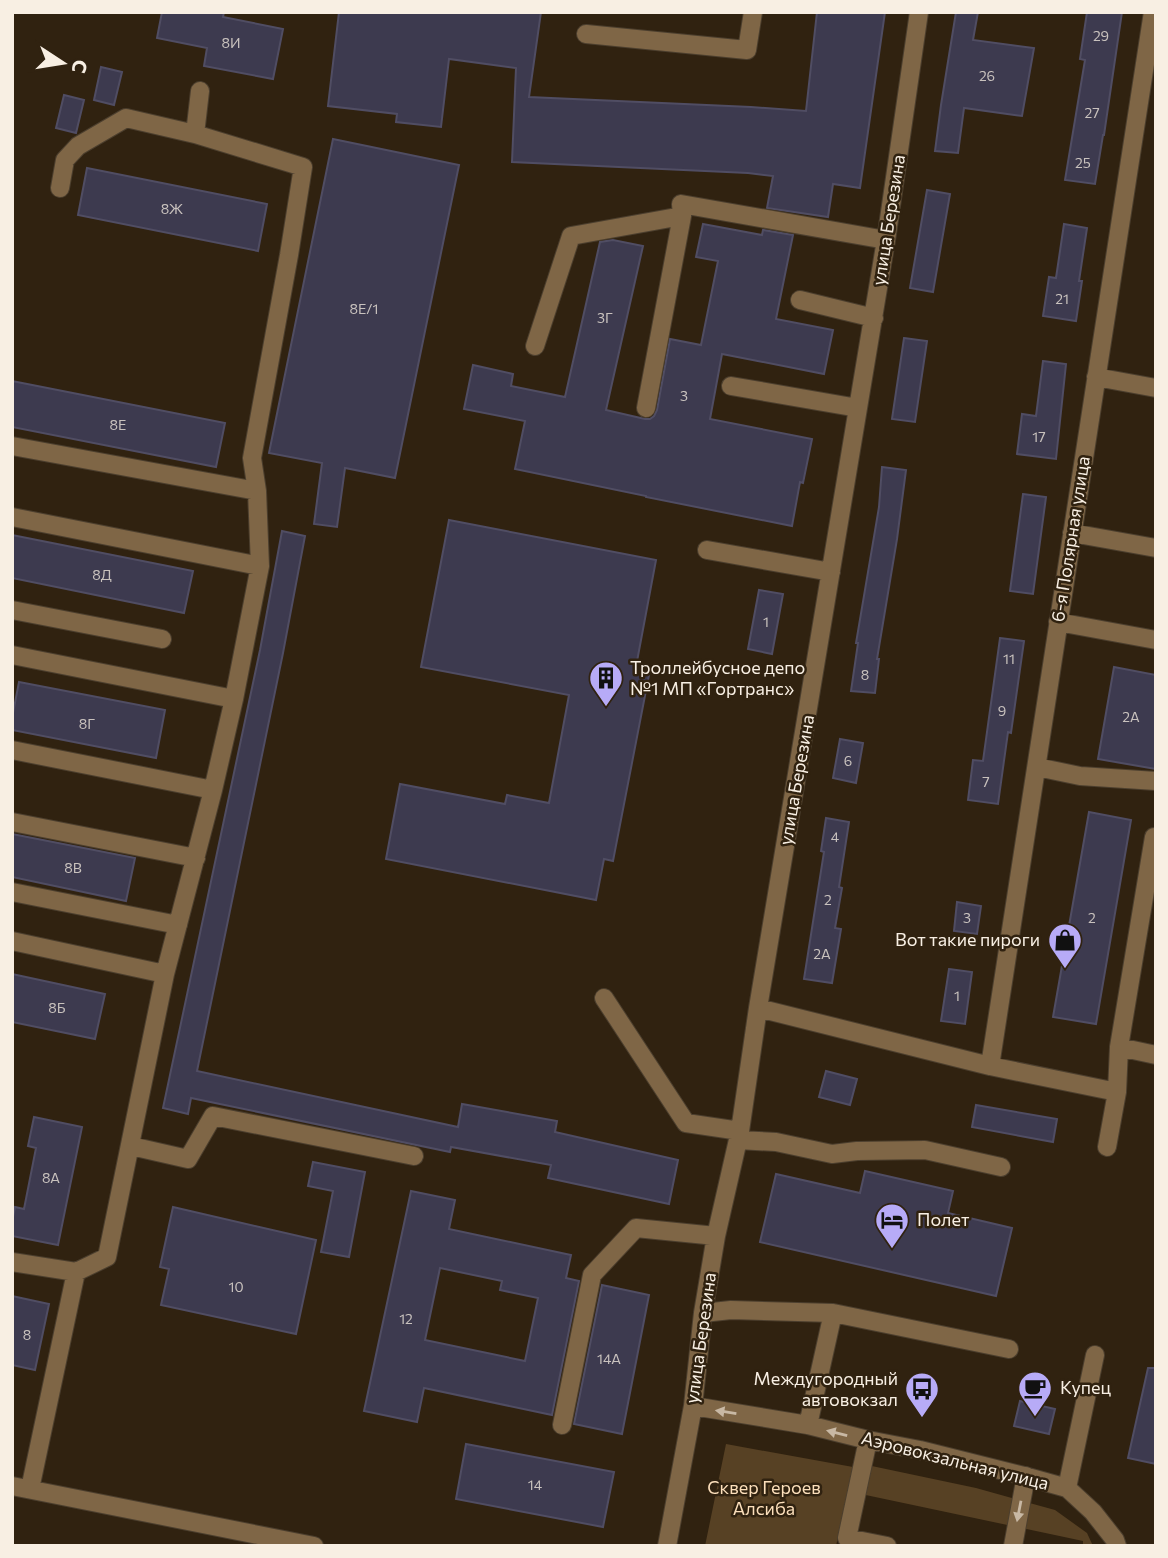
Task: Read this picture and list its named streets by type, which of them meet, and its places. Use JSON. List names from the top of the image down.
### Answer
{
  "streets": {
    "street": ["улица Березина", "6-я Полярная улица", "Аэровокзальная улица"]
  },
  "crossings": [
    ["улица Березина", "Аэровокзальная улица"]
  ],
  "parks": ["Сквер Героев Алсиба"],
  "places": {
    "building": ["Троллейбусное депо №1 МП «Гортранс»"],
    "shop": ["Вот такие пироги"],
    "hotel": ["Полет"],
    "cafe": ["Купец"],
    "bus stop": ["Междугородный автовокзал"]
  },
  "house_numbers": [
    "29",
    "8И",
    "26",
    "27",
    "25",
    "8Ж",
    "21",
    "8Е/1",
    "3Г",
    "3",
    "8Е",
    "17",
    "8Д",
    "1",
    "11",
    "8",
    "9",
    "2А",
    "8Г",
    "6",
    "7",
    "4",
    "8В",
    "2",
    "3",
    "2",
    "2А",
    "1",
    "8Б",
    "8А",
    "10",
    "12",
    "8",
    "14А",
    "14"
  ],
  "north": "right"
}
